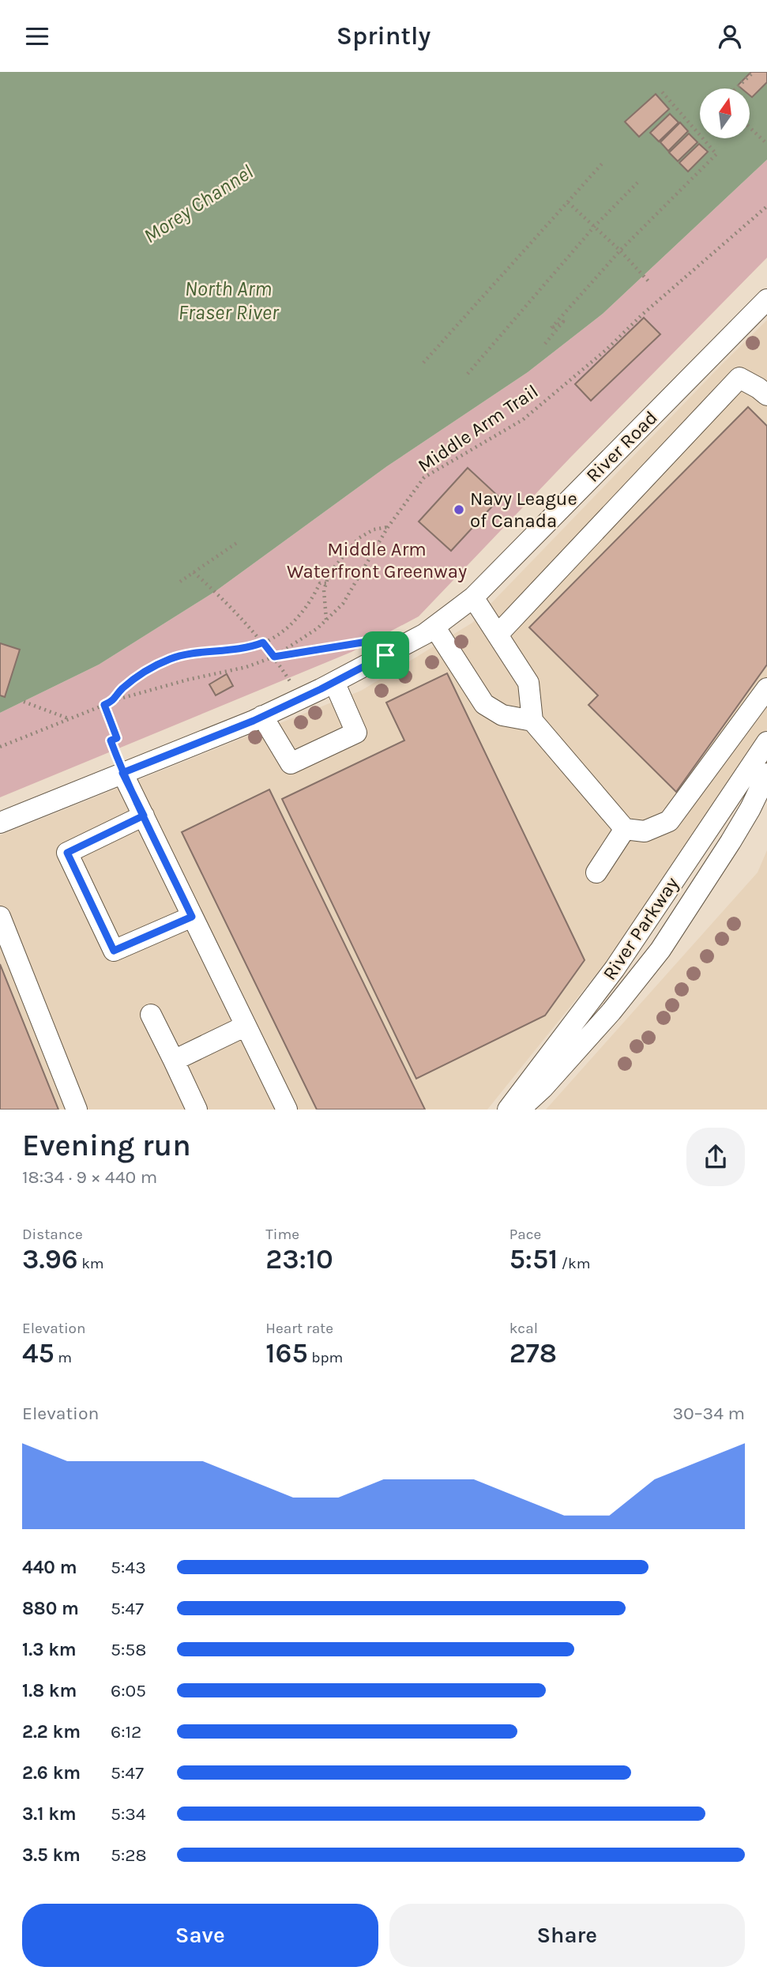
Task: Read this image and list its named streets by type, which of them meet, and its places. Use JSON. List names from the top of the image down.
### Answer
{
  "streets": {
    "street": ["River Road", "River Parkway"],
    "path": ["Middle Arm Trail"]
  },
  "water": ["Morey Channel", "North Arm Fraser River"],
  "parks": ["Middle Arm Waterfront Greenway"],
  "places": ["Navy League of Canada"],
  "north": "top",
  "page": {
    "header": "Sprintly",
    "heading": ["Evening run", "18:34 · 9 × 440 m"],
    "stats": [
      ["Distance", "3.96 km"],
      ["Time", "23:10"],
      ["Pace", "5:51 /km"],
      ["Elevation", "45 m"],
      ["Heart rate", "165 bpm"],
      ["kcal", "278"]
    ],
    "chart": ["Elevation", "30–34 m"],
    "list": [
      {
        "name": "440 m",
        "note": "5:43"
      },
      {
        "name": "880 m",
        "note": "5:47"
      },
      {
        "name": "1.3 km",
        "note": "5:58"
      },
      {
        "name": "1.8 km",
        "note": "6:05"
      },
      {
        "name": "2.2 km",
        "note": "6:12"
      },
      {
        "name": "2.6 km",
        "note": "5:47"
      },
      {
        "name": "3.1 km",
        "note": "5:34"
      },
      {
        "name": "3.5 km",
        "note": "5:28"
      }
    ],
    "buttons": ["Save", "Share"]
  }
}
